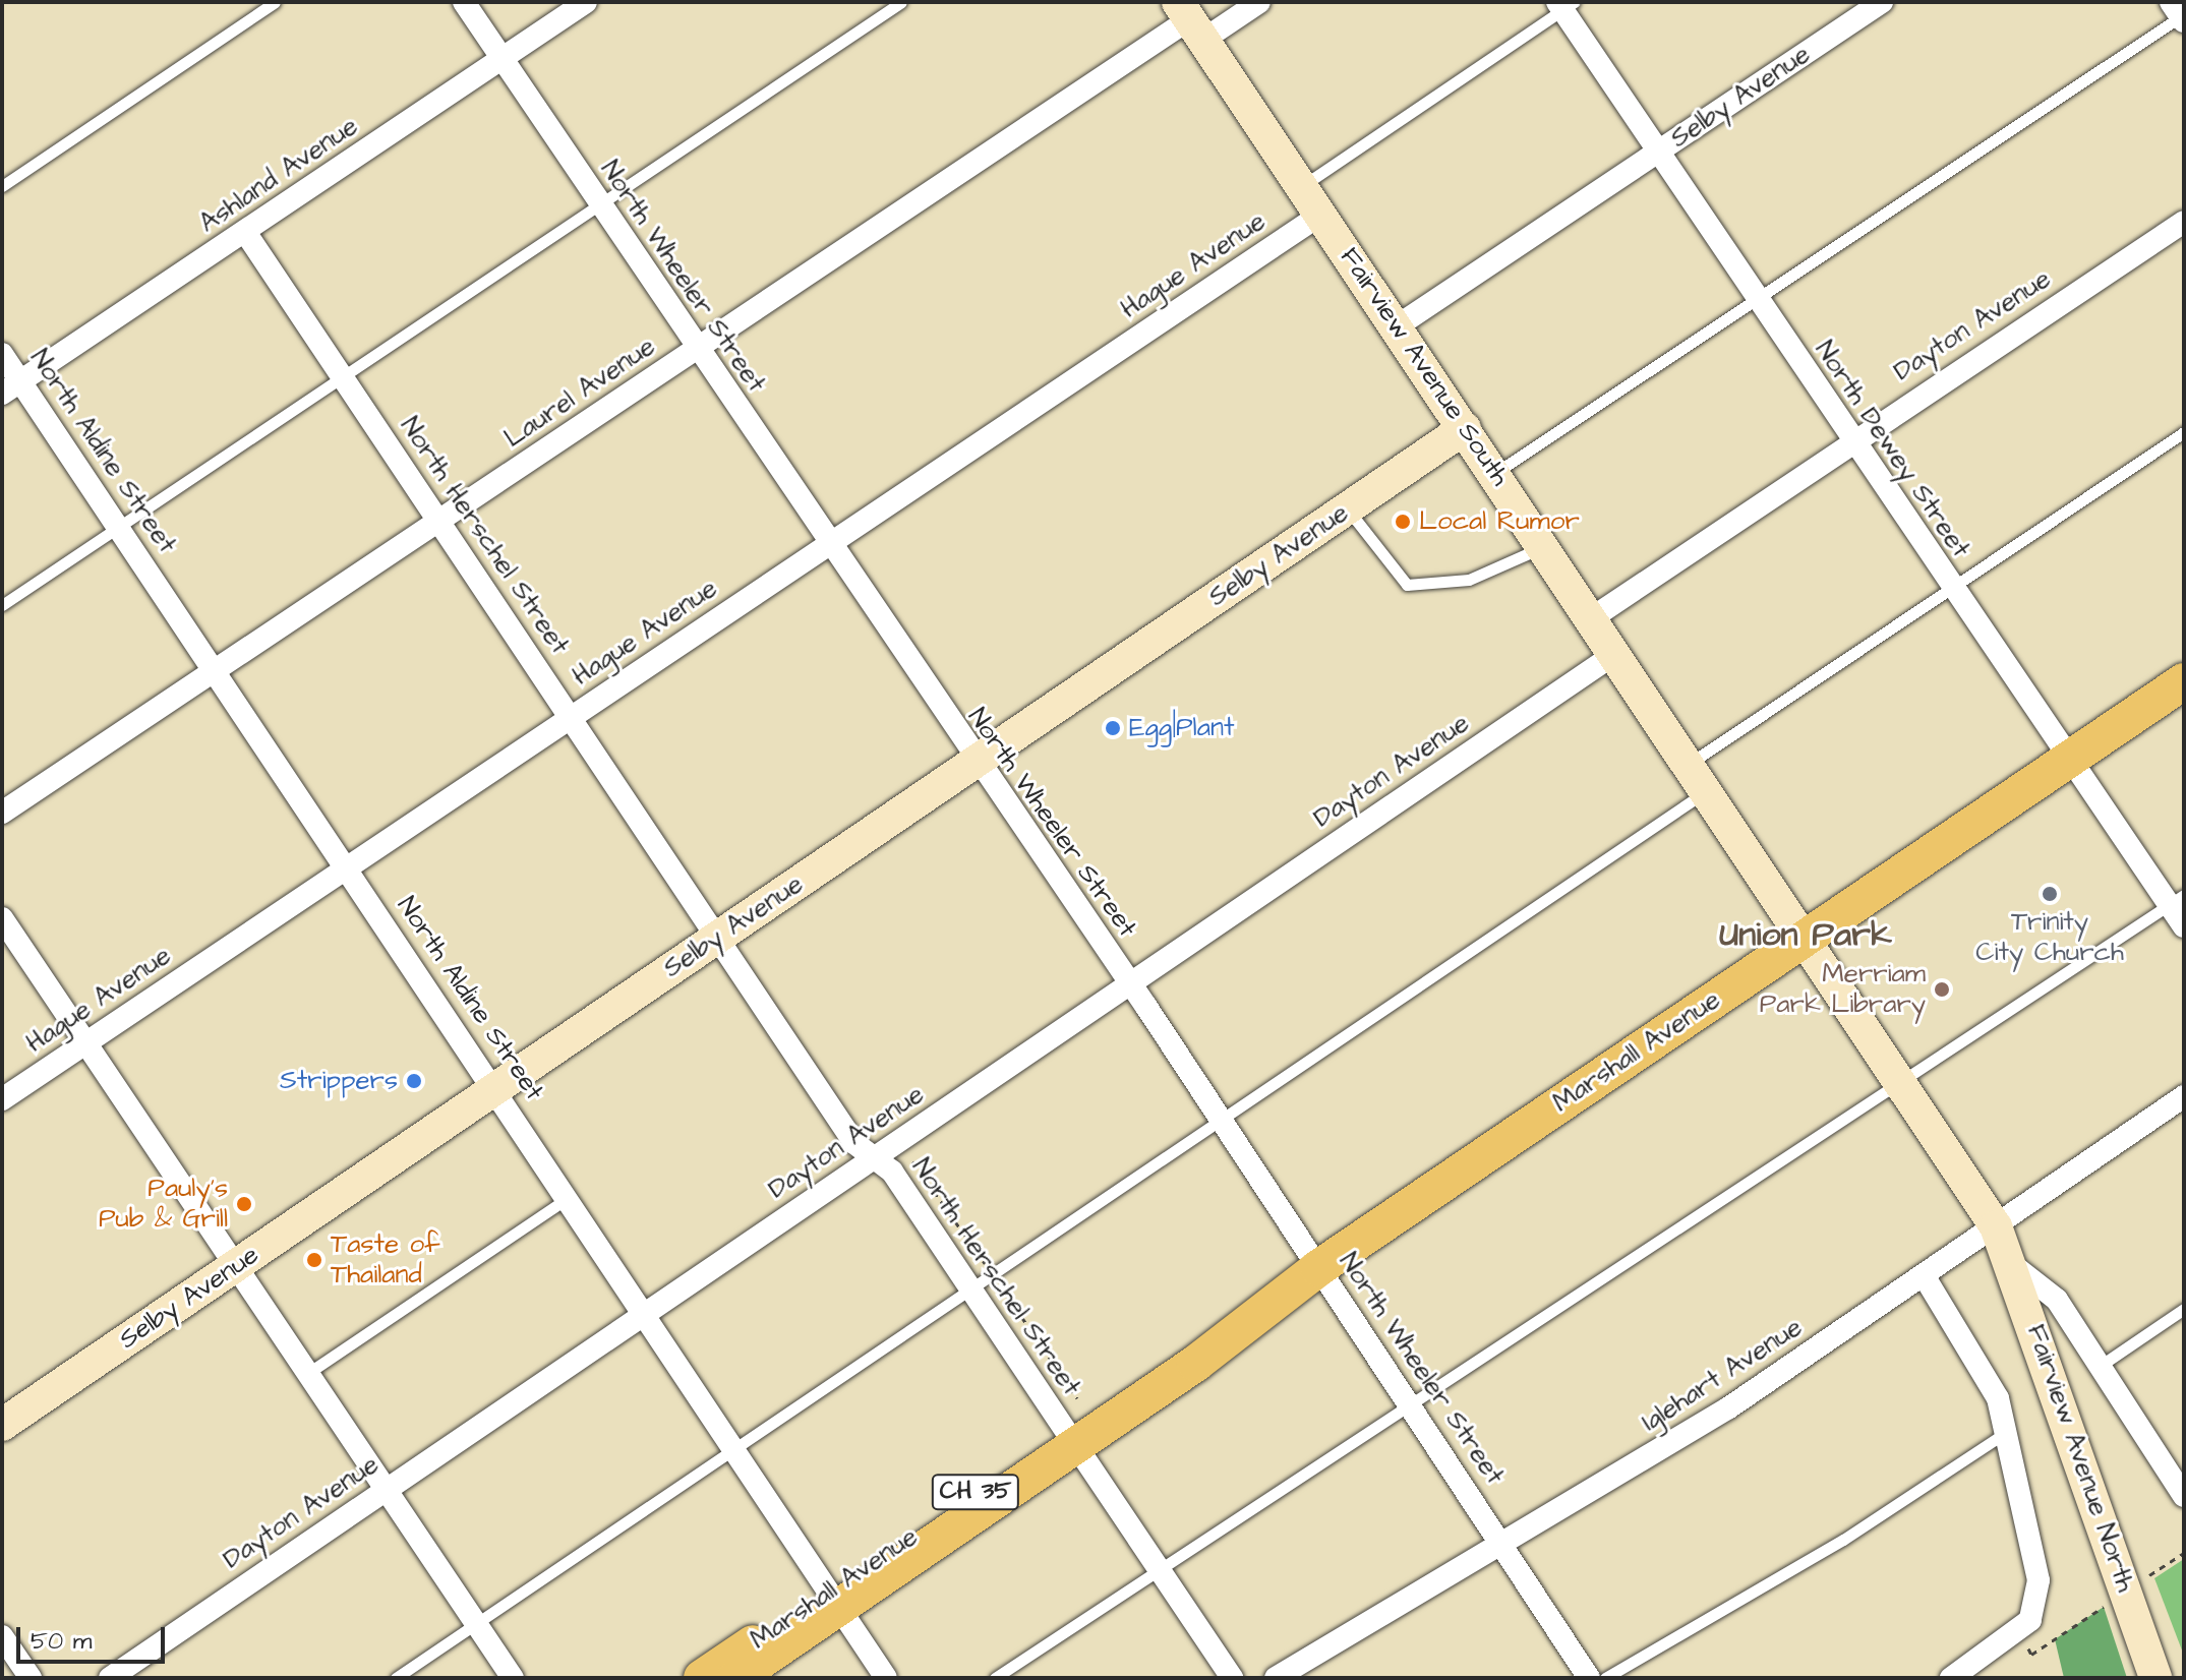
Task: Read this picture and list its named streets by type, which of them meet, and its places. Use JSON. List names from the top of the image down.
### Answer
{
  "streets": {
    "main road": ["Marshall Avenue", "CH 35"],
    "street": [
      "Selby Avenue",
      "Ashland Avenue",
      "Hague Avenue",
      "North Wheeler Street",
      "Dayton Avenue",
      "Fairview Avenue South",
      "Laurel Avenue",
      "North Dewey Street",
      "North Aldine Street",
      "North Herschel Street",
      "Iglehart Avenue",
      "Fairview Avenue North"
    ]
  },
  "crossings": [
    ["Selby Avenue", "North Wheeler Street"],
    ["Selby Avenue", "Fairview Avenue South"],
    ["Selby Avenue", "North Dewey Street"],
    ["Selby Avenue", "North Aldine Street"],
    ["Selby Avenue", "North Herschel Street"],
    ["Ashland Avenue", "North Wheeler Street"],
    ["Ashland Avenue", "North Aldine Street"],
    ["Ashland Avenue", "North Herschel Street"],
    ["Hague Avenue", "North Wheeler Street"],
    ["Hague Avenue", "Fairview Avenue South"],
    ["Hague Avenue", "North Aldine Street"],
    ["Hague Avenue", "North Herschel Street"],
    ["North Wheeler Street", "Dayton Avenue"],
    ["North Wheeler Street", "Laurel Avenue"],
    ["North Wheeler Street", "Marshall Avenue"],
    ["North Wheeler Street", "Iglehart Avenue"],
    ["Dayton Avenue", "Fairview Avenue South"],
    ["Dayton Avenue", "North Dewey Street"],
    ["Dayton Avenue", "North Aldine Street"],
    ["Dayton Avenue", "North Herschel Street"],
    ["Fairview Avenue South", "Laurel Avenue"],
    ["Fairview Avenue South", "Marshall Avenue"],
    ["Fairview Avenue South", "Fairview Avenue North"],
    ["Laurel Avenue", "North Aldine Street"],
    ["Laurel Avenue", "North Herschel Street"],
    ["North Dewey Street", "Marshall Avenue"],
    ["North Aldine Street", "Marshall Avenue"],
    ["North Herschel Street", "Marshall Avenue"],
    ["Marshall Avenue", "Fairview Avenue North"],
    ["Iglehart Avenue", "Fairview Avenue North"]
  ],
  "districts": ["Union Park"],
  "places": [
    "Local Rumor",
    "Egg|Plant",
    "Trinity City Church",
    "Merriam Park Library",
    "Strippers",
    "Pauly's Pub & Grill",
    "Taste of Thailand"
  ],
  "scale_bar": "50 m"
}
